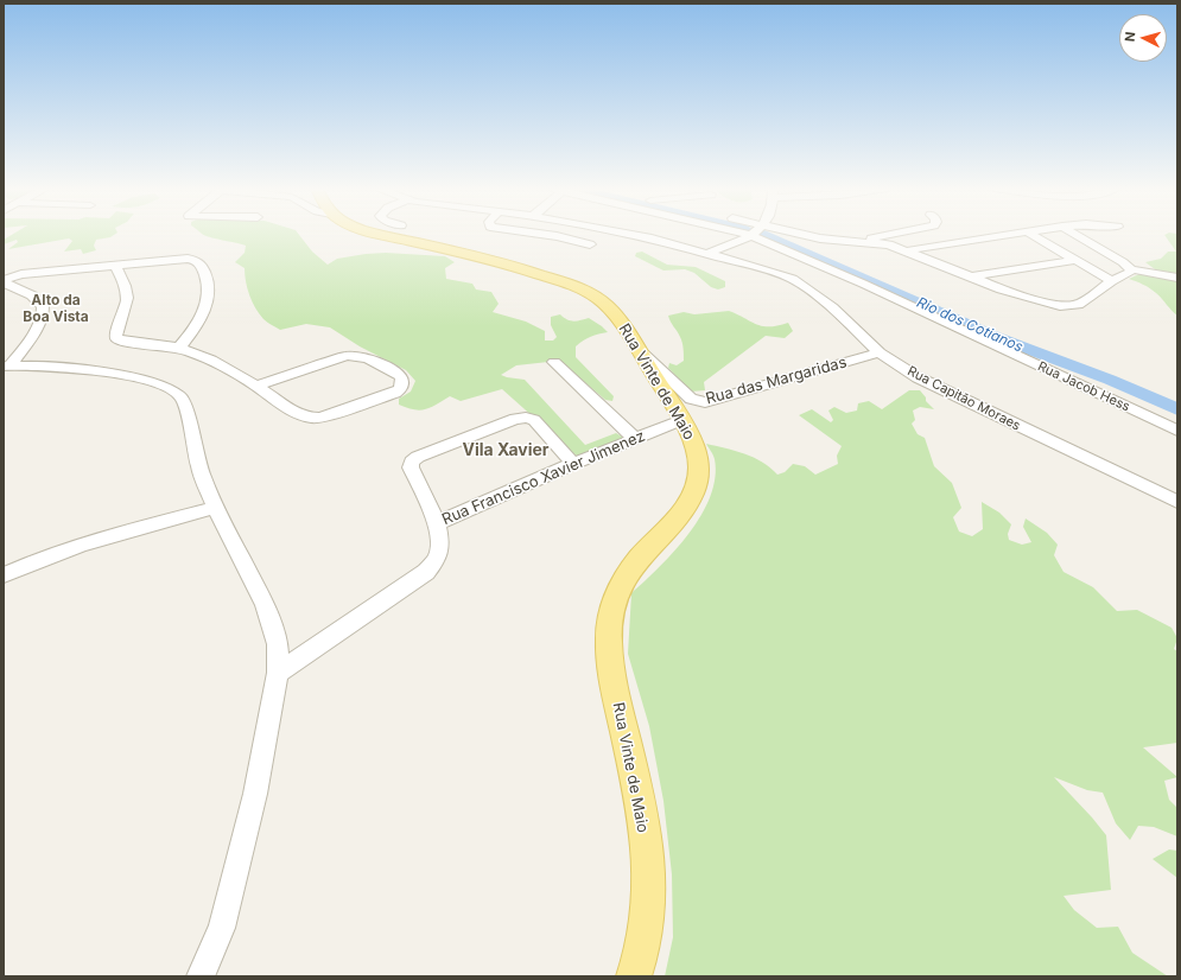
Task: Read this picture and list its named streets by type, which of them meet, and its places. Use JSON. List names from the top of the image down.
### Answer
{
  "streets": {
    "main road": ["Rua Vinte de Maio"],
    "street": [
      "Rua das Margaridas",
      "Rua Jacob Hess",
      "Rua Capitão Moraes",
      "Rua Francisco Xavier Jimenez"
    ]
  },
  "crossings": [
    ["Rua das Margaridas", "Rua Vinte de Maio"],
    ["Rua das Margaridas", "Rua Capitão Moraes"],
    ["Rua Vinte de Maio", "Rua Francisco Xavier Jimenez"]
  ],
  "districts": ["Alto da Boa Vista", "Vila Xavier"],
  "water": ["Rio dos Cotianos"],
  "north": "left"
}
